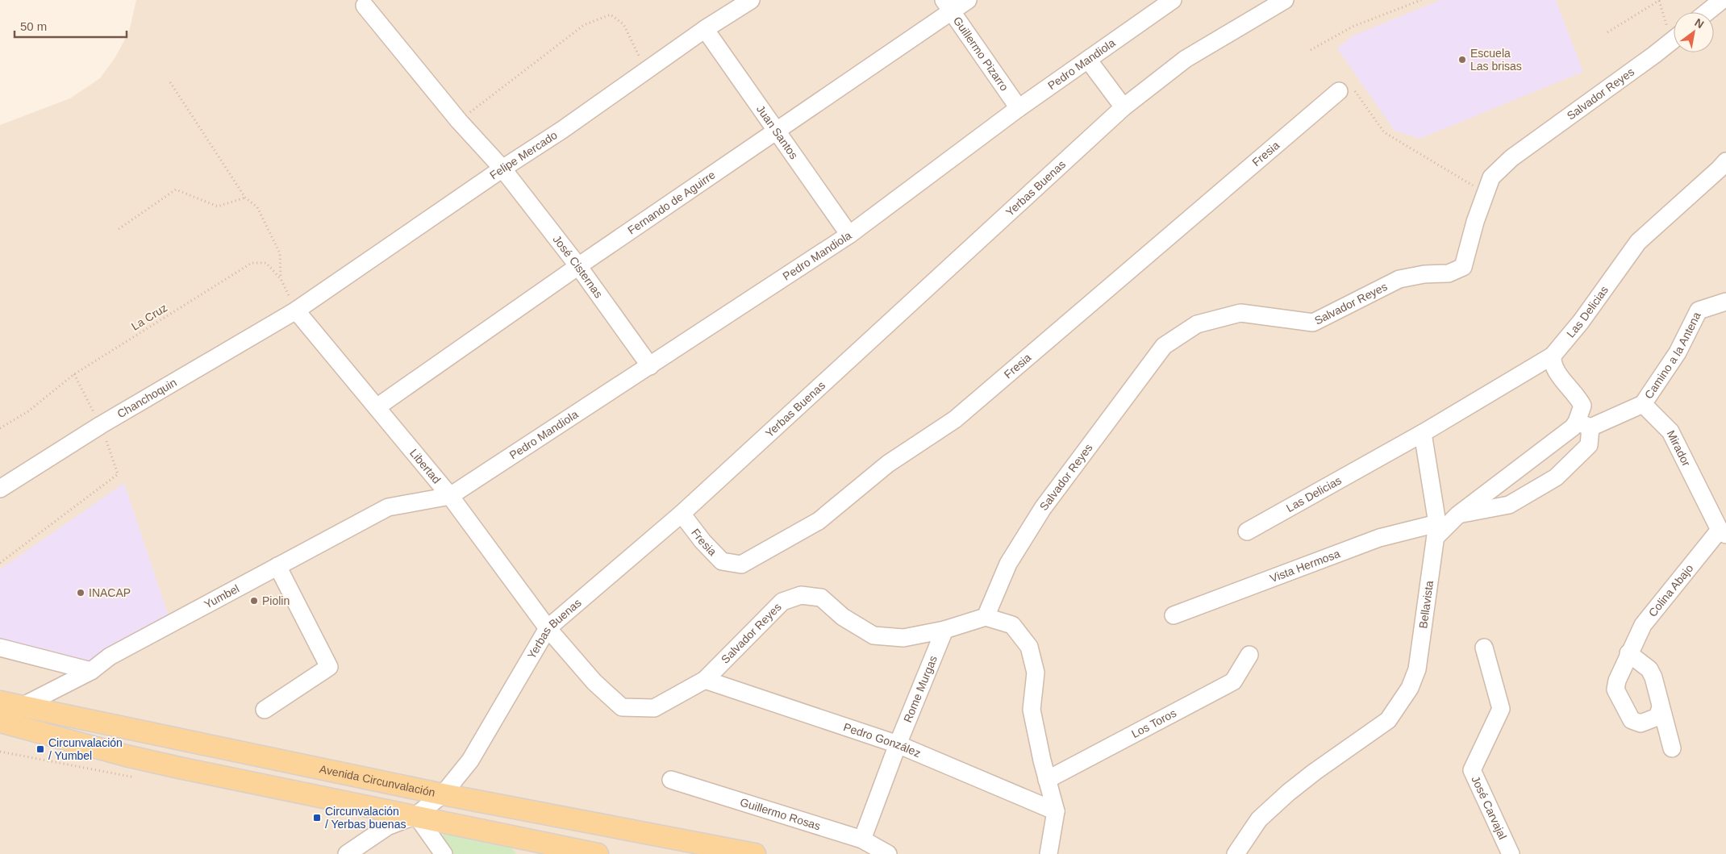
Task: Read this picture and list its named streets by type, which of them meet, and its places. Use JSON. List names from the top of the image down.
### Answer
{
  "streets": {
    "main road": ["Avenida Circunvalación"],
    "street": [
      "Guillermo Pizarro",
      "Pedro Mandiola",
      "Salvador Reyes",
      "Juan Santos",
      "Fresia",
      "Felipe Mercado",
      "Yerbas Buenas",
      "Fernando de Aguirre",
      "José Cisternas",
      "Las Delicias",
      "Camino a la Antena",
      "Chanchoquin",
      "Mirador",
      "Libertad",
      "Vista Hermosa",
      "Colina Abajo",
      "Yumbel",
      "Bellavista",
      "Rome Murgas",
      "Los Toros",
      "Pedro González",
      "José Carvajal",
      "Guillermo Rosas"
    ],
    "path": ["La Cruz"]
  },
  "crossings": [
    ["Guillermo Pizarro", "Pedro Mandiola"],
    ["Guillermo Pizarro", "Fernando de Aguirre"],
    ["Pedro Mandiola", "Juan Santos"],
    ["Pedro Mandiola", "José Cisternas"],
    ["Pedro Mandiola", "Libertad"],
    ["Pedro Mandiola", "Yumbel"],
    ["Salvador Reyes", "Yerbas Buenas"],
    ["Salvador Reyes", "Libertad"],
    ["Salvador Reyes", "Rome Murgas"],
    ["Salvador Reyes", "Pedro González"],
    ["Juan Santos", "Felipe Mercado"],
    ["Juan Santos", "Fernando de Aguirre"],
    ["Fresia", "Yerbas Buenas"],
    ["Felipe Mercado", "José Cisternas"],
    ["Felipe Mercado", "La Cruz"],
    ["Felipe Mercado", "Chanchoquin"],
    ["Felipe Mercado", "Libertad"],
    ["Yerbas Buenas", "Libertad"],
    ["Yerbas Buenas", "Avenida Circunvalación"],
    ["Fernando de Aguirre", "José Cisternas"],
    ["Fernando de Aguirre", "Libertad"],
    ["La Cruz", "Chanchoquin"],
    ["La Cruz", "Libertad"],
    ["Camino a la Antena", "Mirador"],
    ["Chanchoquin", "Libertad"],
    ["Mirador", "Colina Abajo"],
    ["Libertad", "Yumbel"],
    ["Vista Hermosa", "Bellavista"],
    ["Yumbel", "Avenida Circunvalación"],
    ["Rome Murgas", "Pedro González"],
    ["Rome Murgas", "Guillermo Rosas"]
  ],
  "places": {
    "other": ["Escuela Las brisas", "INACAP", "Piolin"],
    "transit": ["Circunvalación / Yumbel", "Circunvalación / Yerbas buenas"]
  },
  "scale_bar": "50 m",
  "north": "top right"
}
